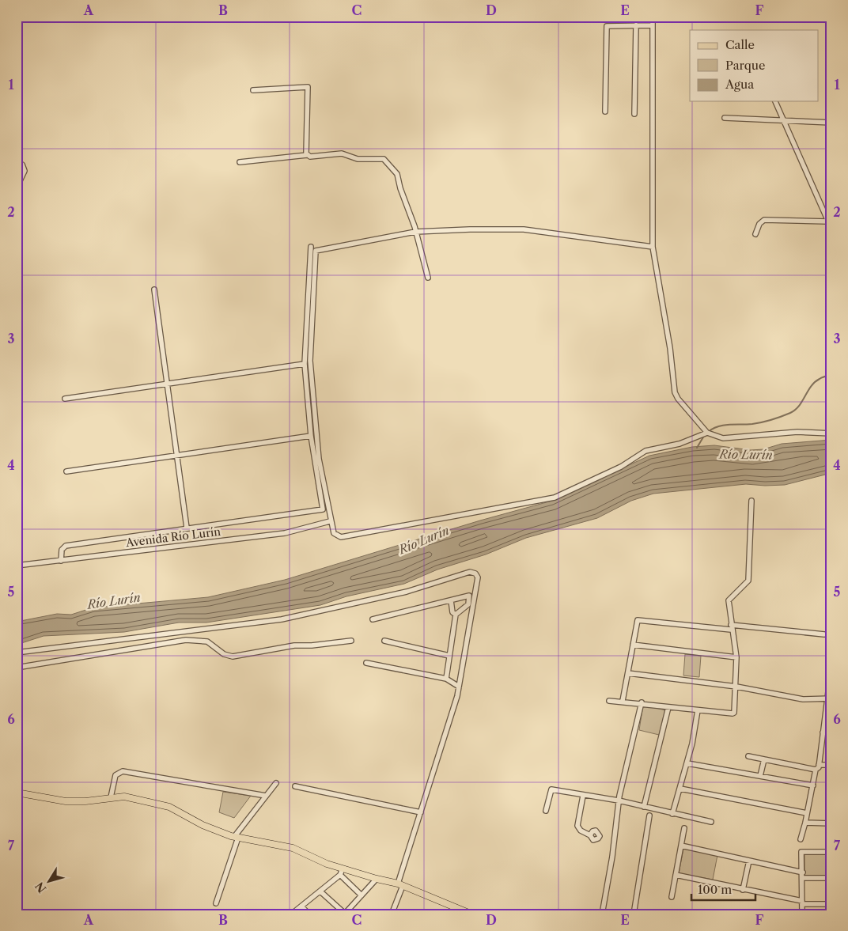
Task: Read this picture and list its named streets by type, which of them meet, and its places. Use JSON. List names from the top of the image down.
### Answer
{
  "streets": {
    "street": ["Avenida Río Lurín"]
  },
  "water": ["Río Lurín"],
  "legend": ["Calle", "Parque", "Agua"],
  "scale_bar": "100 m",
  "north": "bottom left",
  "grid": {
    "columns": [
      "A",
      "B",
      "C",
      "D",
      "E",
      "F"
    ],
    "rows": [
      "1",
      "2",
      "3",
      "4",
      "5",
      "6",
      "7"
    ]
  }
}
